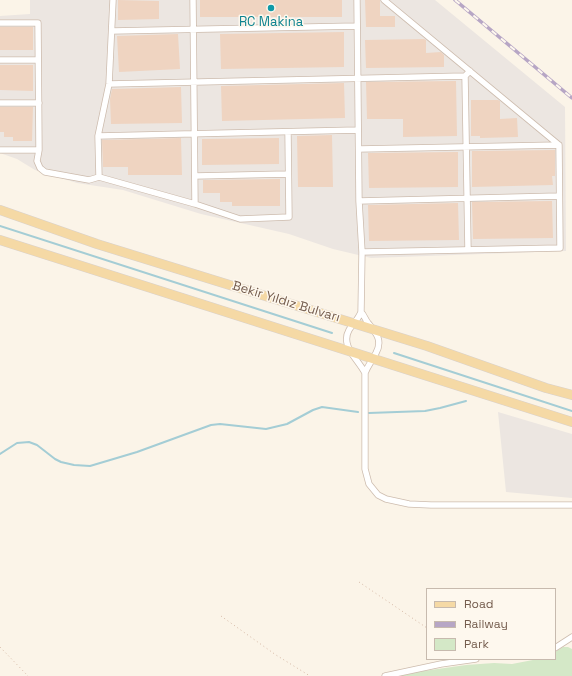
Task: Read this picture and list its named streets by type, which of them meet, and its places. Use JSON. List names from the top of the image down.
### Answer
{
  "streets": {
    "main road": ["Bekir Yıldız Bulvarı"]
  },
  "places": ["RC Makina"],
  "legend": ["Road", "Railway", "Park"]
}
